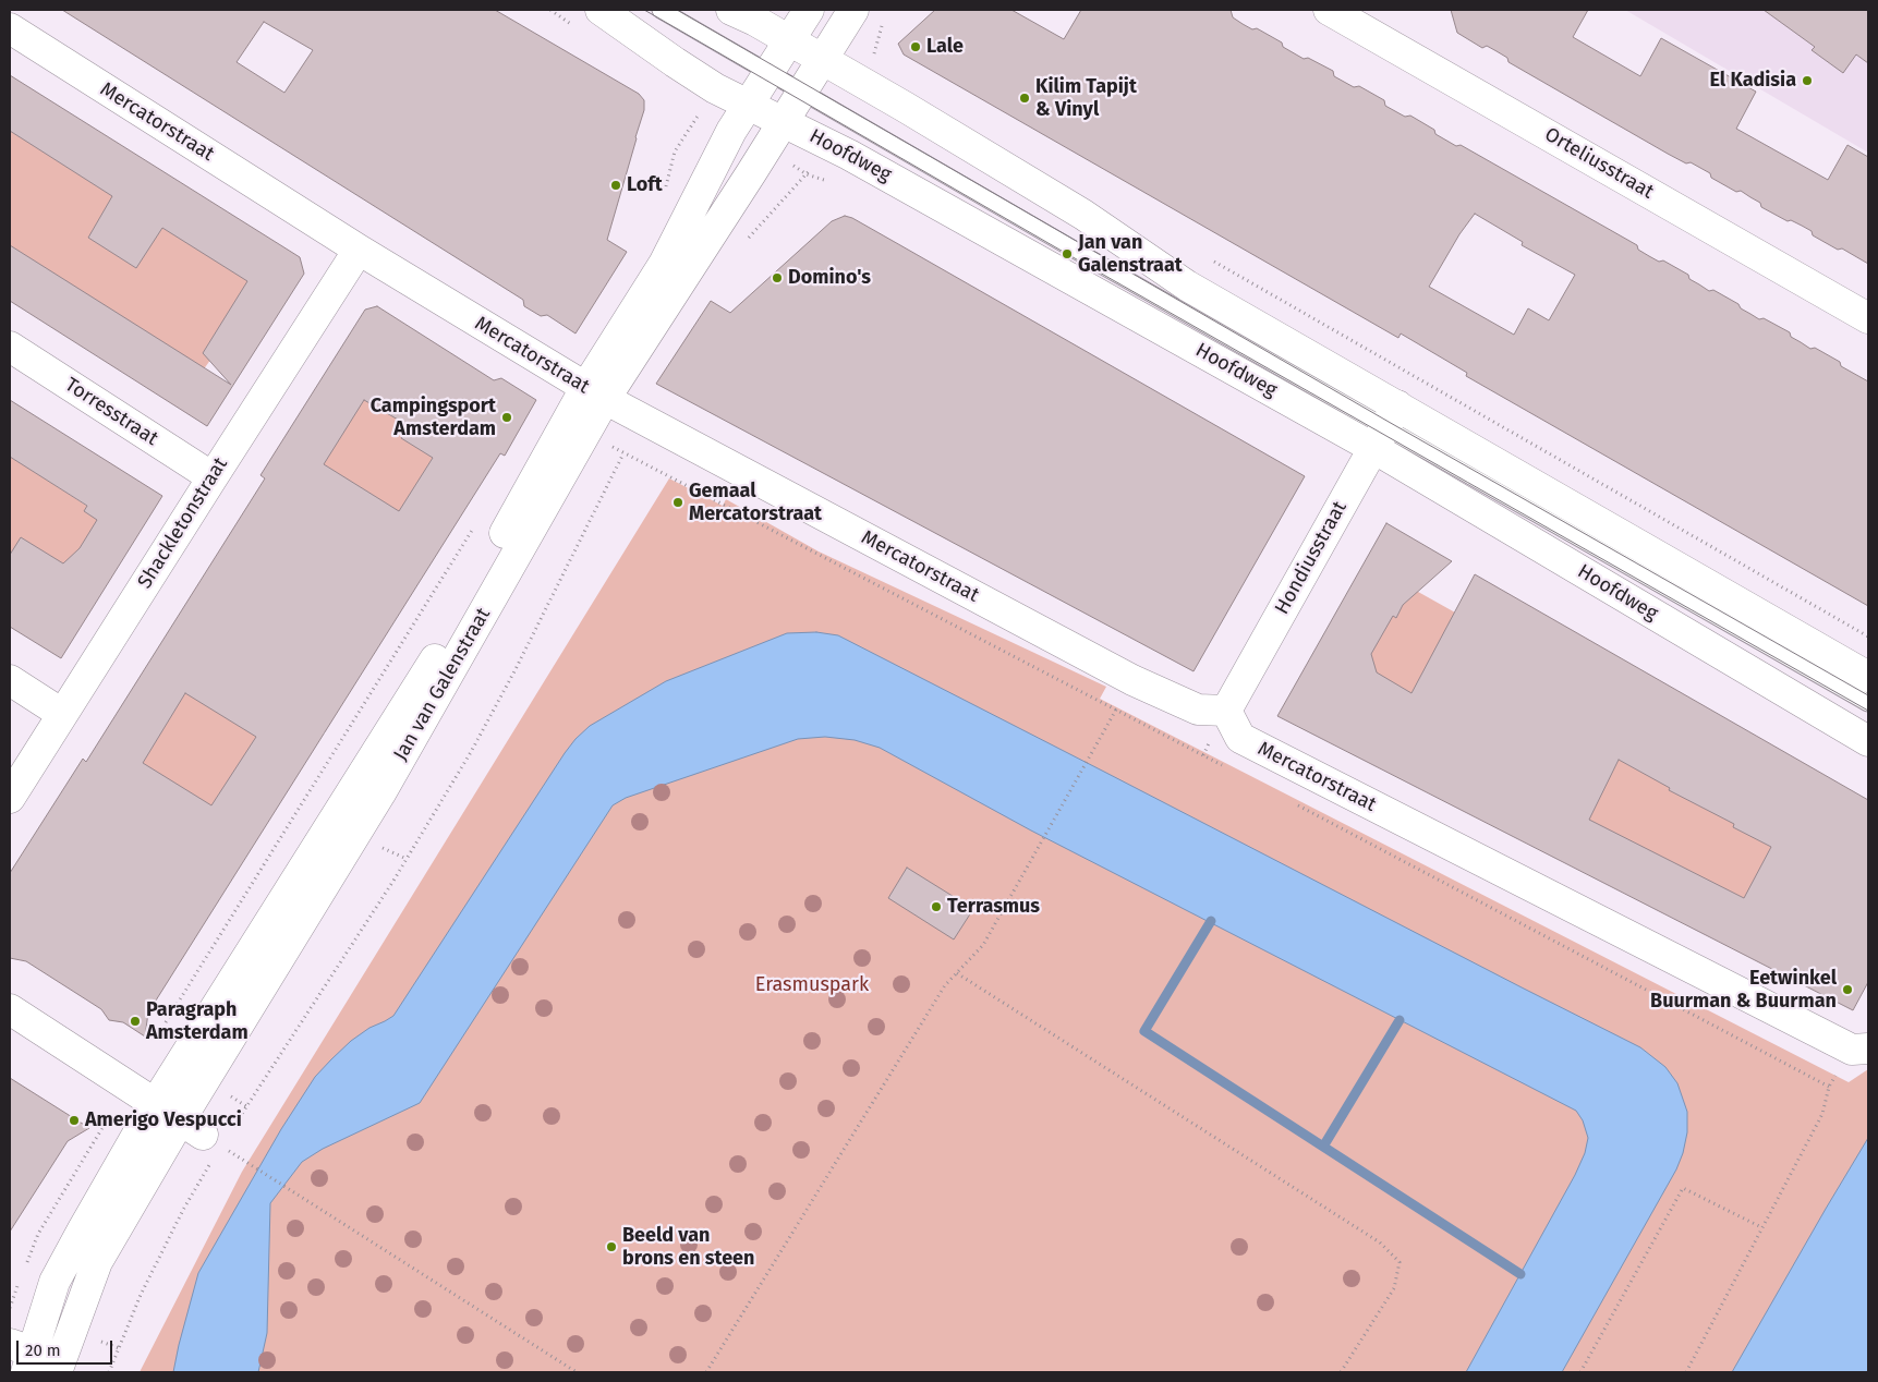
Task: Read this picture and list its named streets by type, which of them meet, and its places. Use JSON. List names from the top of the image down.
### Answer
{
  "streets": {
    "street": [
      "Mercatorstraat",
      "Hoofdweg",
      "Orteliusstraat",
      "Torresstraat",
      "Shackletonstraat",
      "Hondiusstraat",
      "Jan van Galenstraat"
    ]
  },
  "crossings": [
    ["Mercatorstraat", "Shackletonstraat"],
    ["Mercatorstraat", "Hondiusstraat"],
    ["Mercatorstraat", "Jan van Galenstraat"],
    ["Hoofdweg", "Hondiusstraat"],
    ["Hoofdweg", "Jan van Galenstraat"],
    ["Torresstraat", "Shackletonstraat"]
  ],
  "parks": ["Erasmuspark"],
  "places": [
    "Lale",
    "El Kadisia",
    "Kilim Tapijt & Vinyl",
    "Loft",
    "Jan van Galenstraat",
    "Domino's",
    "Campingsport Amsterdam",
    "Gemaal Mercatorstraat",
    "Terrasmus",
    "Eetwinkel Buurman & Buurman",
    "Paragraph Amsterdam",
    "Amerigo Vespucci",
    "Beeld van brons en steen"
  ],
  "scale_bar": "20 m"
}
